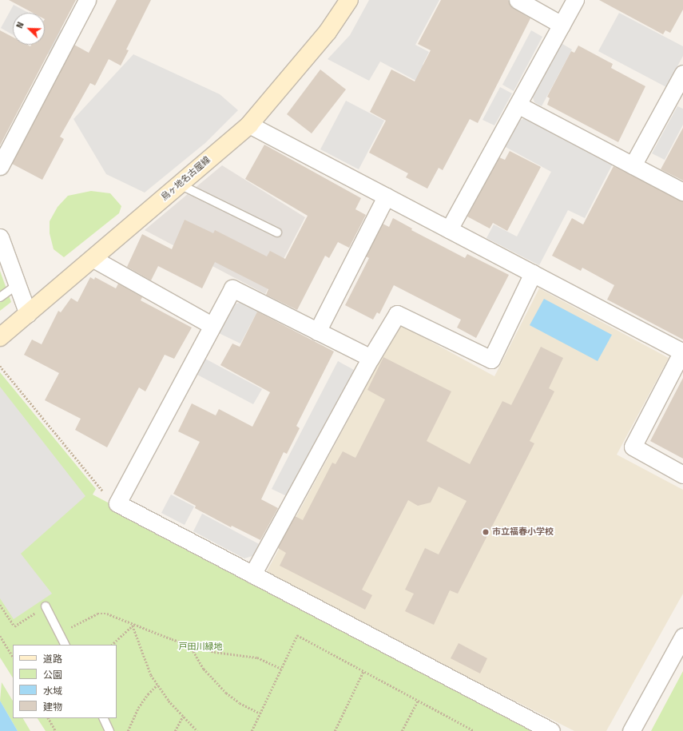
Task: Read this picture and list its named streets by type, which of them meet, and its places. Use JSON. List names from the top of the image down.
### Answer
{
  "streets": {
    "main road": ["鳥ヶ地名古屋線"]
  },
  "parks": ["戸田川緑地"],
  "places": ["市立福春小学校"],
  "legend": [
    "道路",
    "公園",
    "水域",
    "建物"
  ],
  "north": "top left"
}
